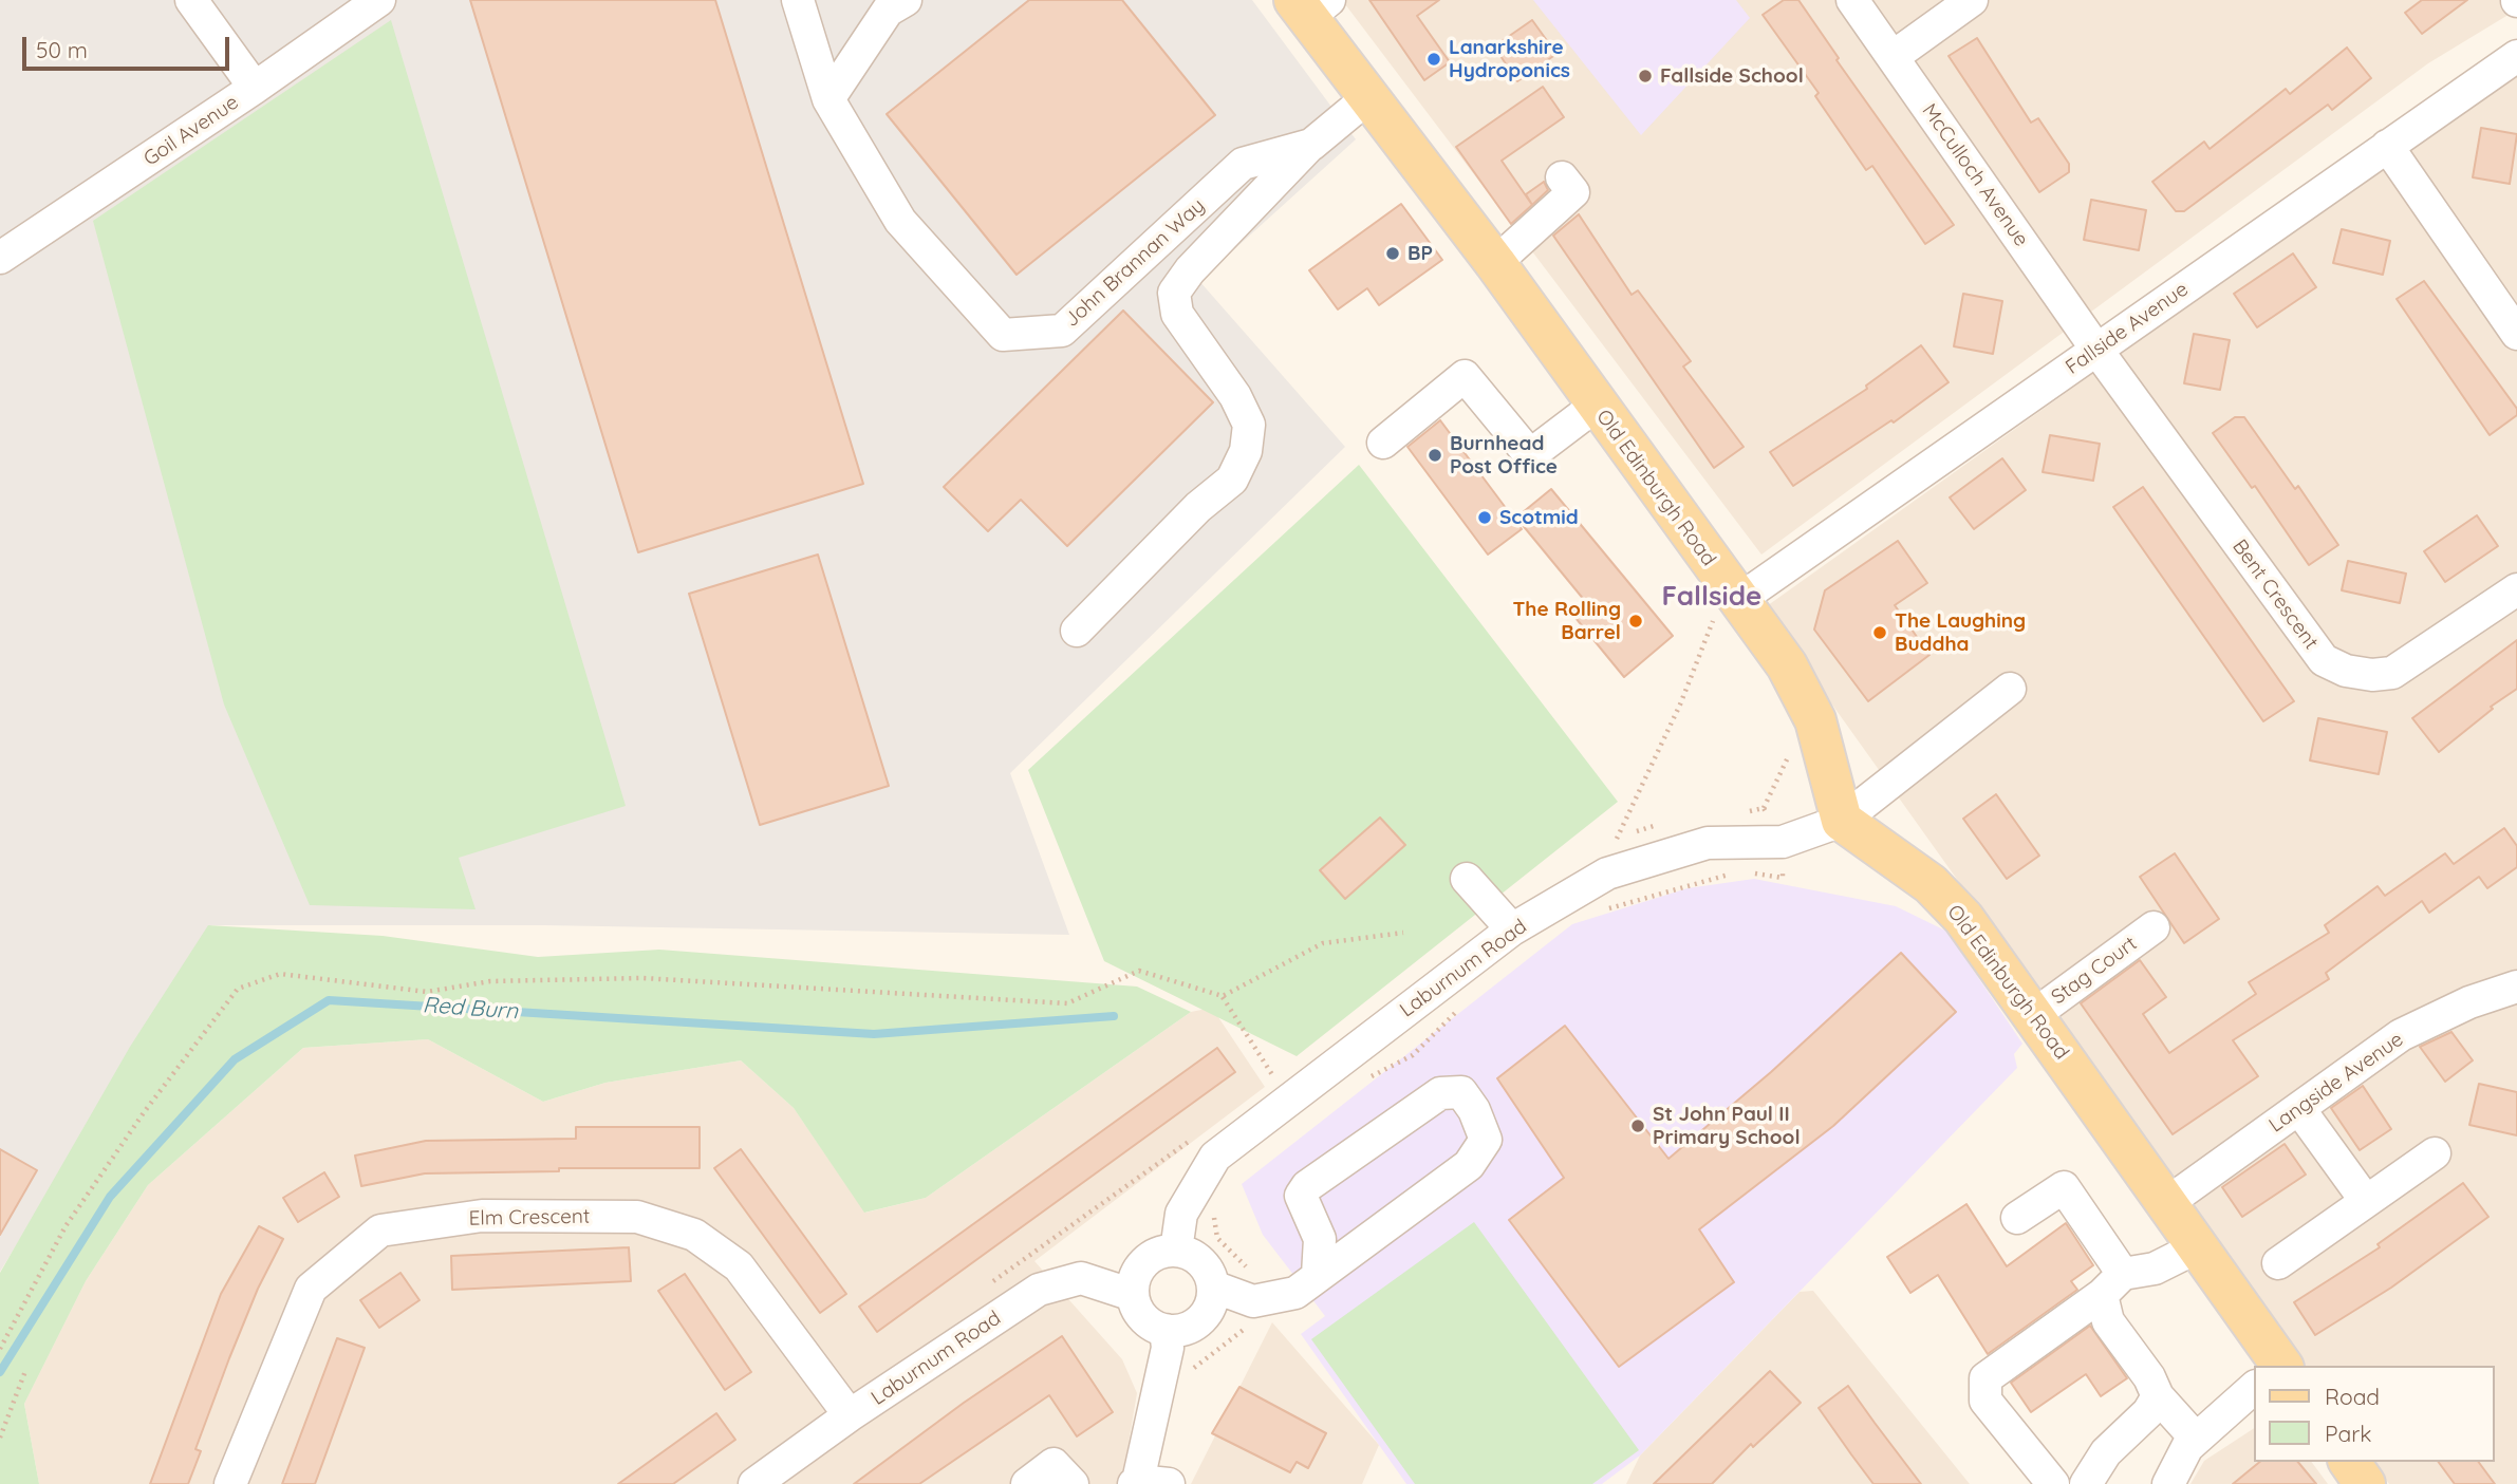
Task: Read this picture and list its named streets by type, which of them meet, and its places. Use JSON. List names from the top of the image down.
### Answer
{
  "streets": {
    "main road": ["Old Edinburgh Road"],
    "street": [
      "Goil Avenue",
      "McCulloch Avenue",
      "John Brannan Way",
      "Fallside Avenue",
      "Bent Crescent",
      "Laburnum Road",
      "Stag Court",
      "Langside Avenue",
      "Elm Crescent"
    ]
  },
  "crossings": [
    ["McCulloch Avenue", "Fallside Avenue"],
    ["McCulloch Avenue", "Bent Crescent"],
    ["John Brannan Way", "Old Edinburgh Road"],
    ["Fallside Avenue", "Old Edinburgh Road"],
    ["Fallside Avenue", "Bent Crescent"],
    ["Old Edinburgh Road", "Laburnum Road"],
    ["Old Edinburgh Road", "Stag Court"],
    ["Old Edinburgh Road", "Langside Avenue"],
    ["Laburnum Road", "Elm Crescent"]
  ],
  "districts": ["Fallside"],
  "water": ["Red Burn"],
  "places": [
    "Lanarkshire Hydroponics",
    "Fallside School",
    "BP",
    "Burnhead Post Office",
    "Scotmid",
    "The Rolling Barrel",
    "The Laughing Buddha",
    "St John Paul II Primary School"
  ],
  "legend": ["Road", "Park"],
  "scale_bar": "50 m"
}
